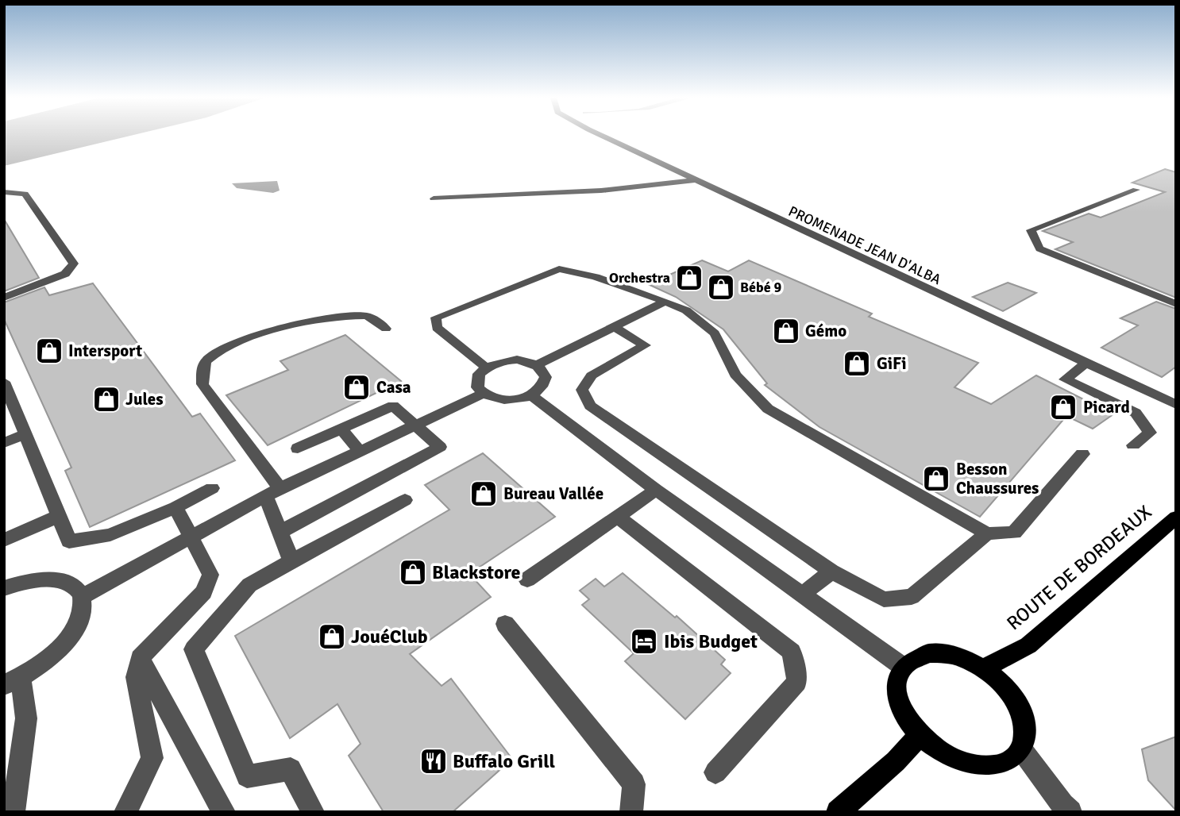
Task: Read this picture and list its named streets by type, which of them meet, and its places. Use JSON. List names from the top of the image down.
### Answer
{
  "streets": {
    "main road": ["ROUTE DE BORDEAUX"],
    "street": ["PROMENADE JEAN D'ALBA"]
  },
  "places": {
    "shop": [
      "Orchestra",
      "Bébé 9",
      "Gémo",
      "Intersport",
      "GiFi",
      "Casa",
      "Jules",
      "Picard",
      "Besson Chaussures",
      "Bureau Vallée",
      "Blackstore",
      "JouéClub"
    ],
    "hotel": ["Ibis Budget"],
    "restaurant": ["Buffalo Grill"]
  }
}
